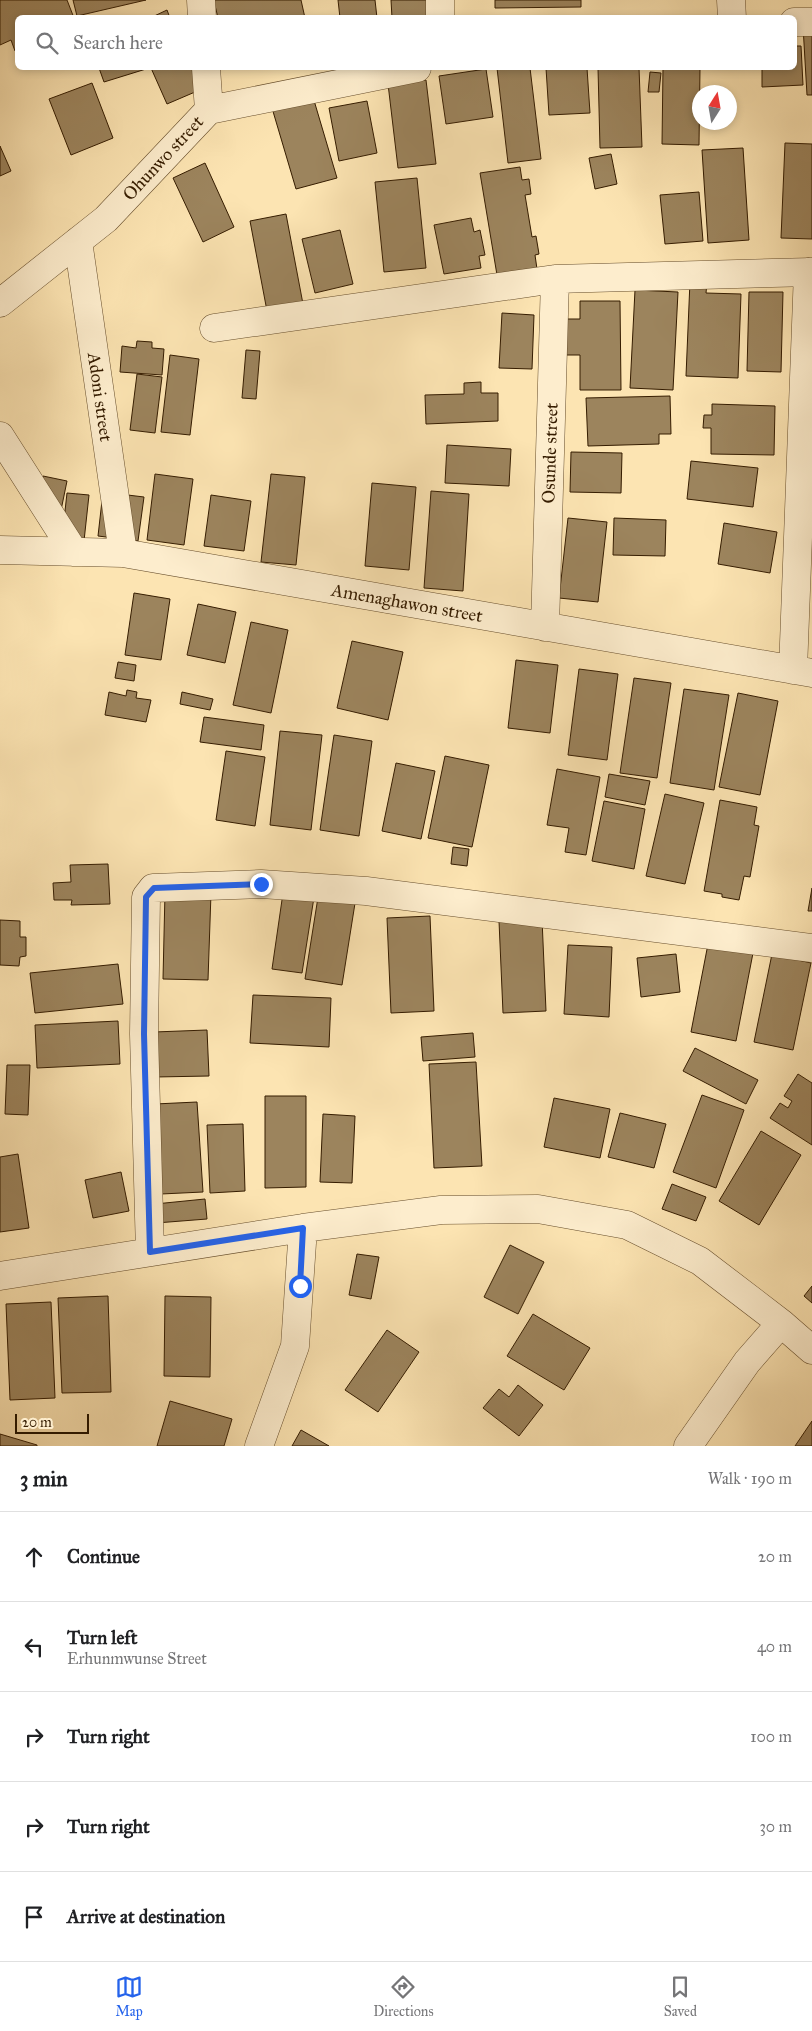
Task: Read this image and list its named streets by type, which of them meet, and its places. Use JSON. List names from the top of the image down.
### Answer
{
  "streets": {
    "street": [
      "Ohunwo street",
      "Adoni street",
      "Osunde street",
      "Amenaghawon street"
    ]
  },
  "crossings": [
    ["Ohunwo street", "Adoni street"],
    ["Adoni street", "Amenaghawon street"],
    ["Osunde street", "Amenaghawon street"]
  ],
  "scale_bar": "20 m",
  "north": "top",
  "page": {
    "search": "Search here",
    "scale": "20 m",
    "heading": ["3 min", "Walk · 190 m"],
    "list": [
      ["Continue", "20 m"],
      ["Turn left", "Erhunmwunse Street", "40 m"],
      ["Turn right", "100 m"],
      ["Turn right", "30 m"],
      "Arrive at destination"
    ],
    "nav": ["Map", "Directions", "Saved"]
  }
}
